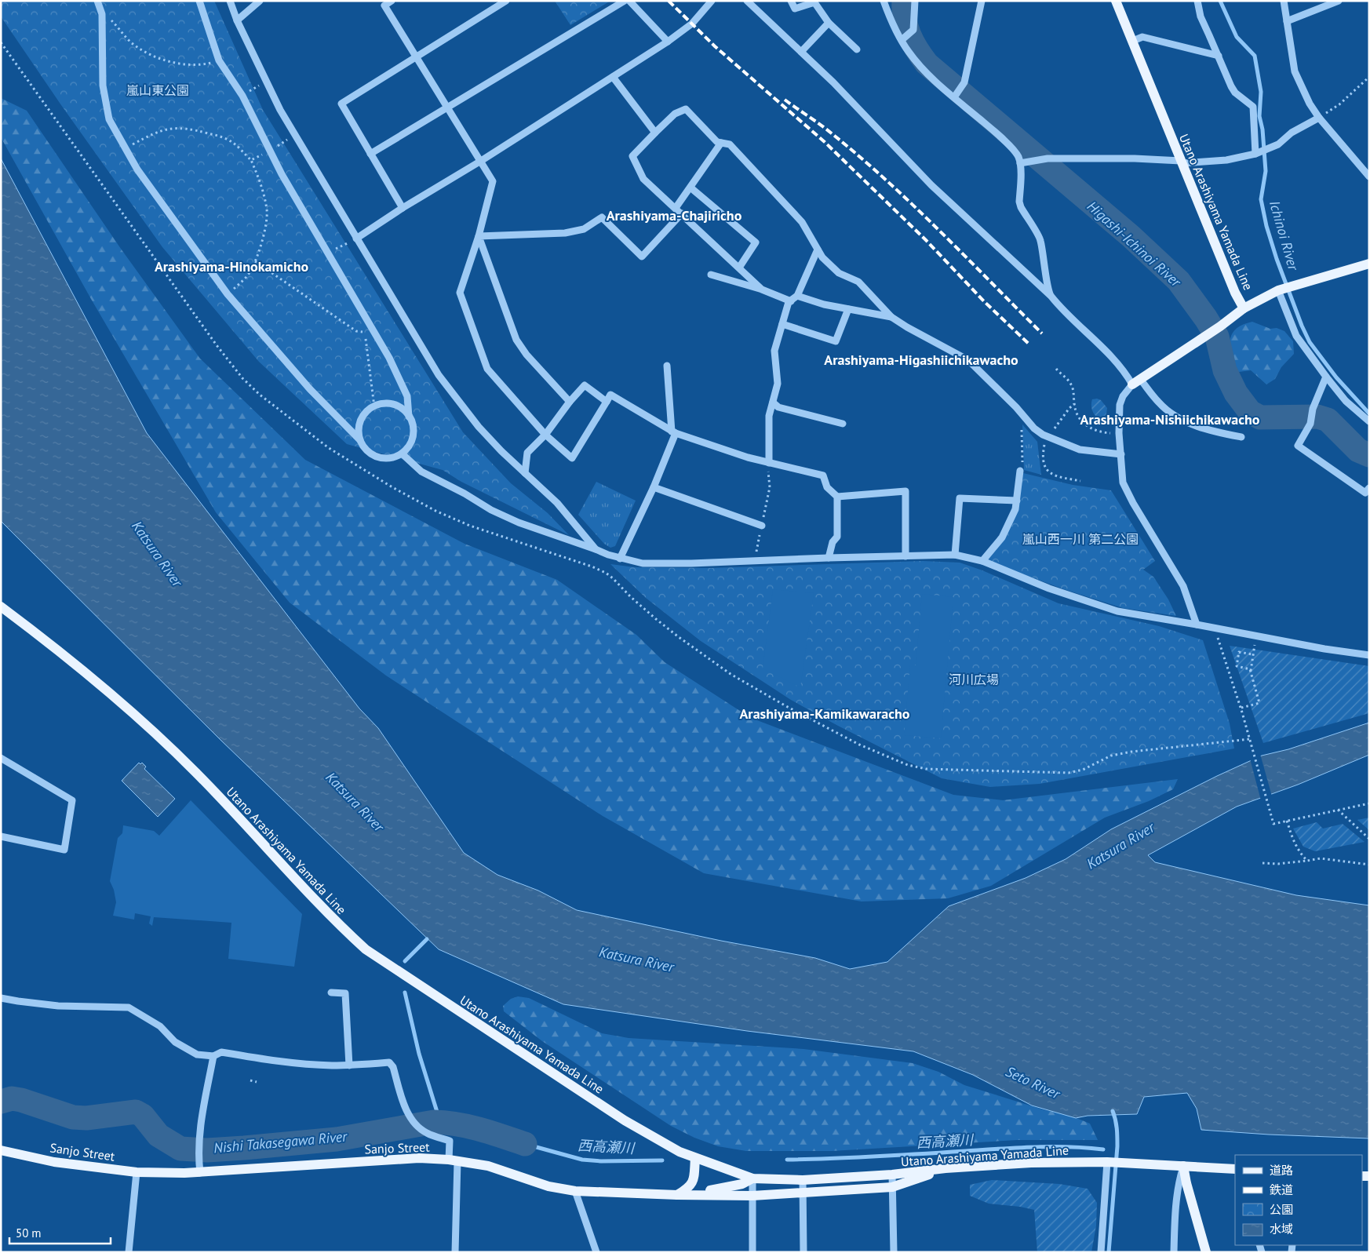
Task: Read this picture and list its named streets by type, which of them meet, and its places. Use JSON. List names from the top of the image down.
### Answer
{
  "streets": {
    "main road": ["Utano Arashiyama Yamada Line", "Sanjo Street"]
  },
  "districts": [
    "Arashiyama-Chajiricho",
    "Arashiyama-Hinokamicho",
    "Arashiyama-Higashiichikawacho",
    "Arashiyama-Nishiichikawacho",
    "Arashiyama-Kamikawaracho"
  ],
  "water": [
    "Ichinoi River",
    "Higashi-Ichinoi River",
    "Katsura River",
    "Seto River",
    "西高瀬川",
    "Nishi Takasegawa River"
  ],
  "parks": ["嵐山東公園", "嵐山西一川 第二公園", "河川広場"],
  "legend": [
    "道路",
    "鉄道",
    "公園",
    "水域"
  ],
  "scale_bar": "50 m"
}
